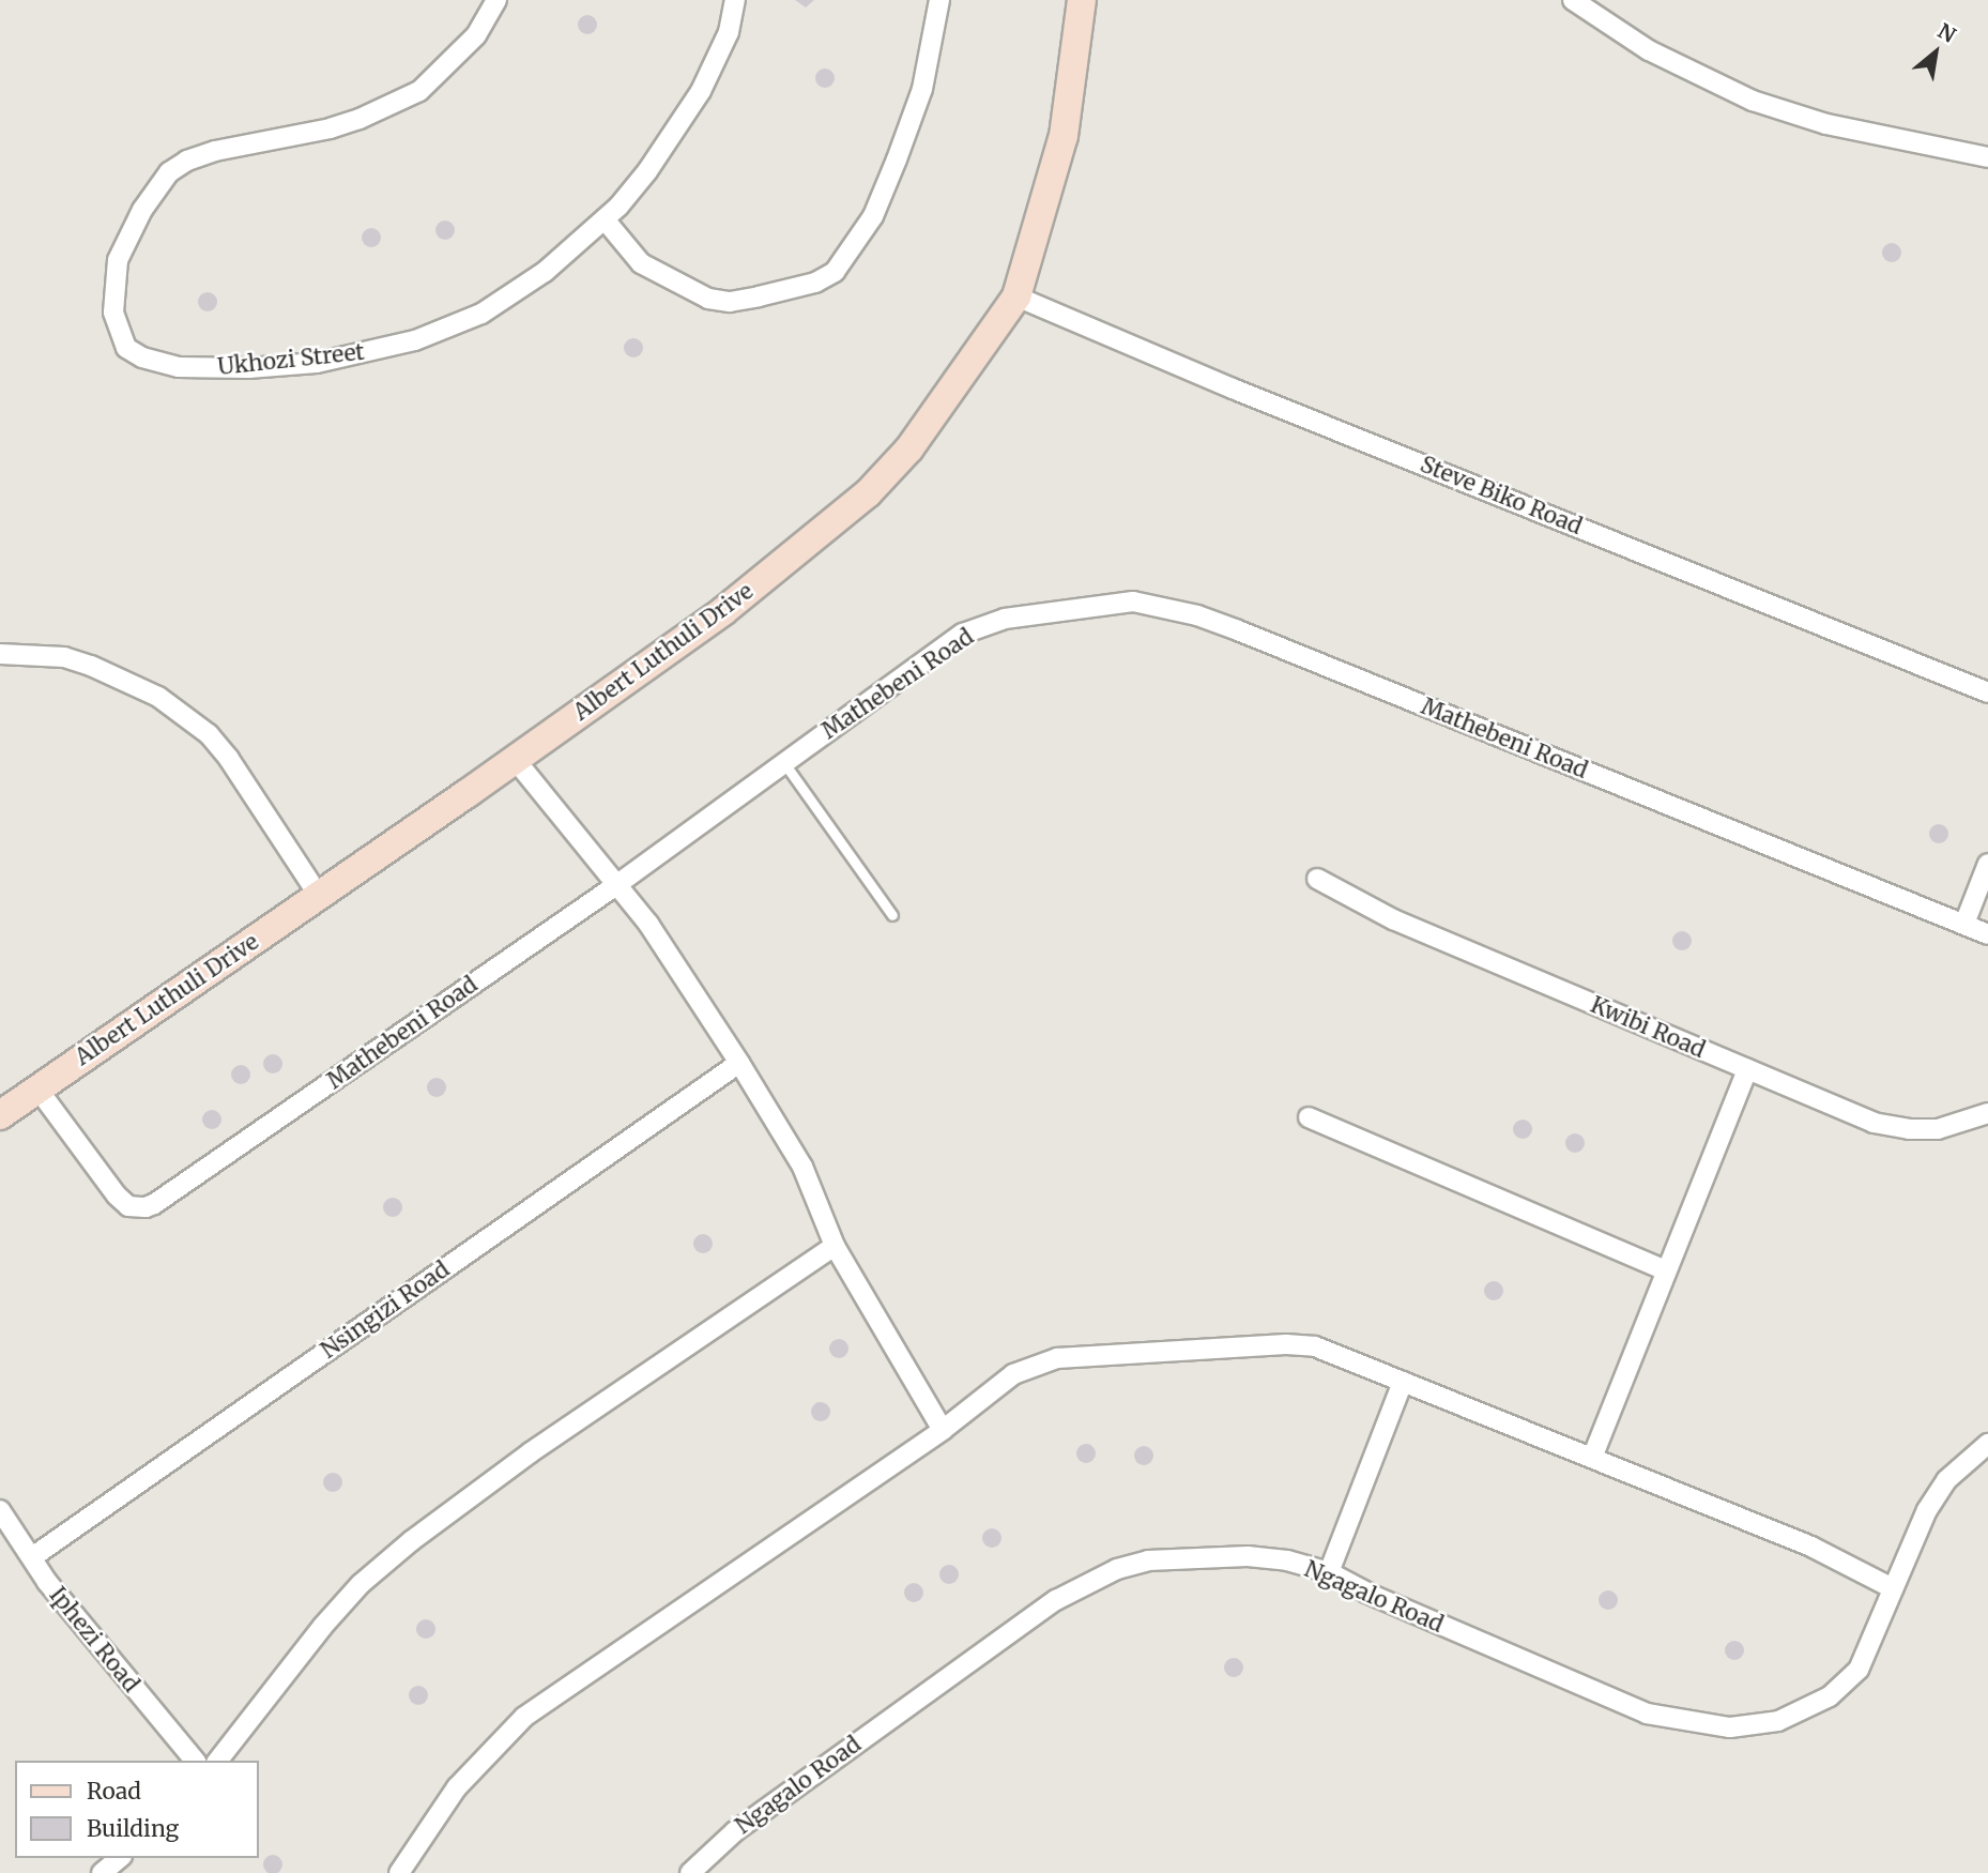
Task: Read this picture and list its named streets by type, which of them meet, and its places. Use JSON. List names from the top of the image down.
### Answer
{
  "streets": {
    "street": [
      "Ukhozi Street",
      "Steve Biko Road",
      "Albert Luthuli Drive",
      "Mathebeni Road",
      "Kwibi Road",
      "Nsingizi Road",
      "Ngagalo Road",
      "Iphezi Road"
    ]
  },
  "crossings": [
    ["Steve Biko Road", "Albert Luthuli Drive"],
    ["Albert Luthuli Drive", "Mathebeni Road"],
    ["Nsingizi Road", "Iphezi Road"]
  ],
  "legend": ["Road", "Building"],
  "north": "top right"
}
